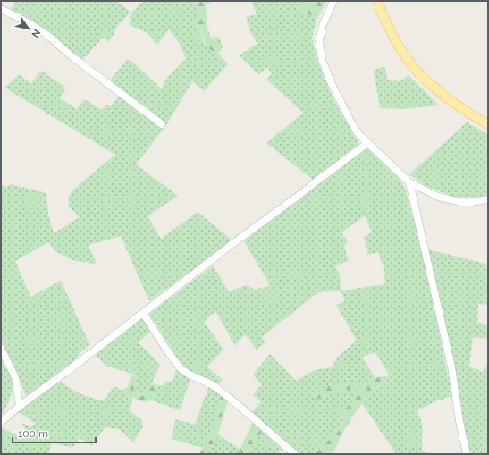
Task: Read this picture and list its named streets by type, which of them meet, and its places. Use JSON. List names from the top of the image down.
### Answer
{
  "scale_bar": "100 m",
  "north": "bottom right"
}
